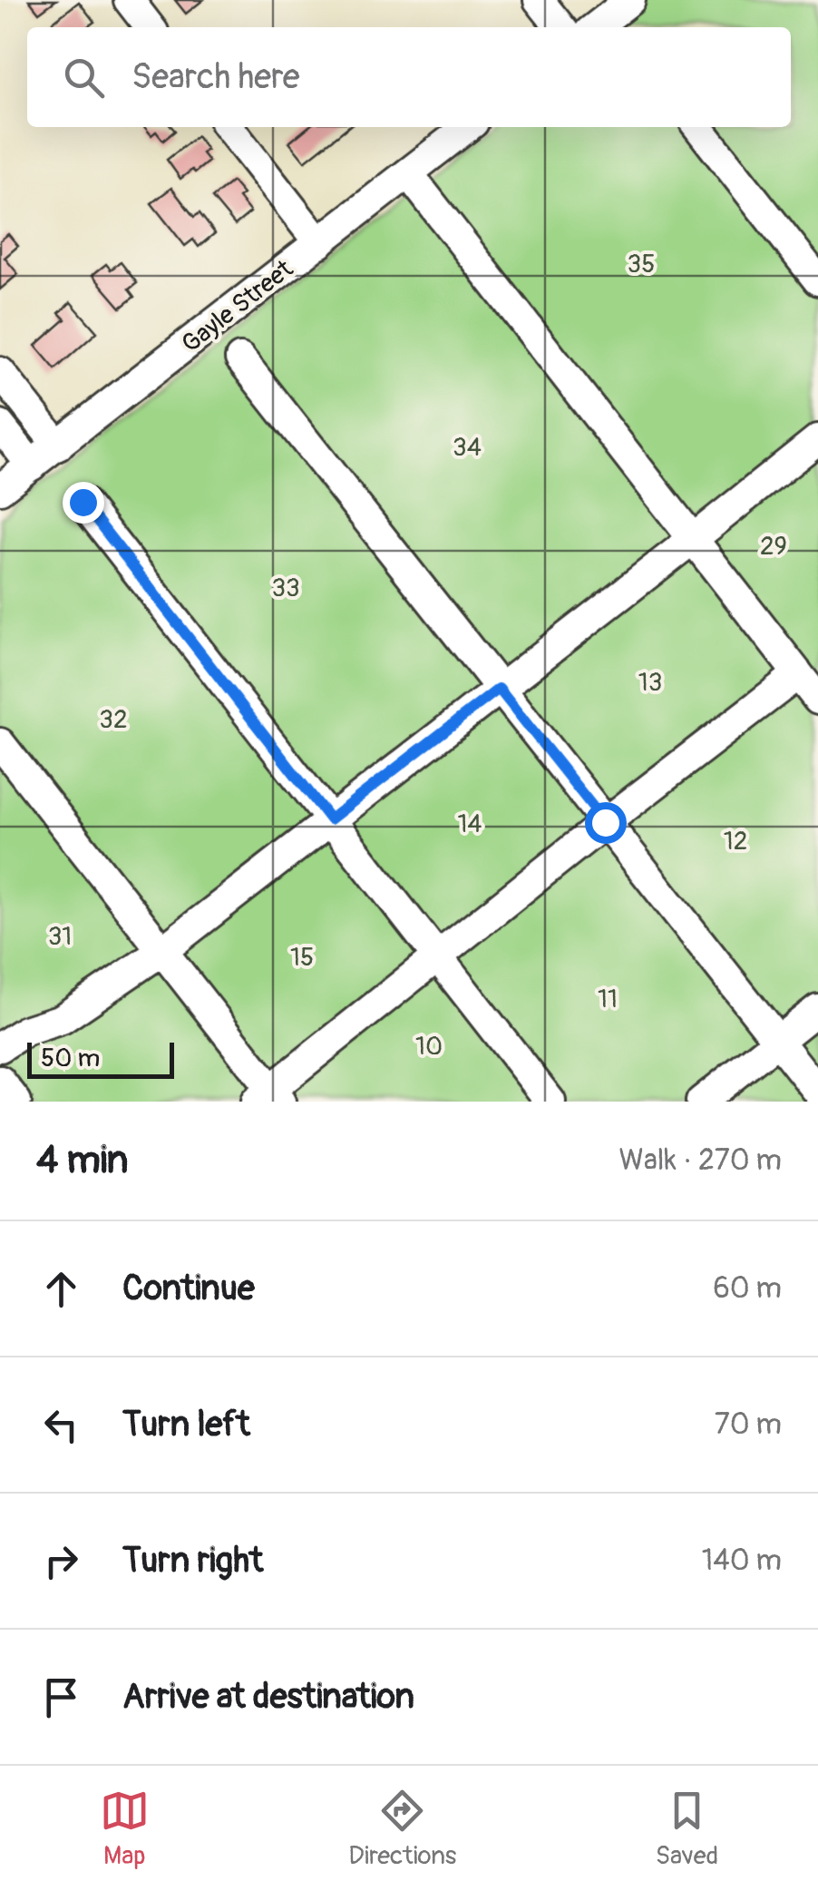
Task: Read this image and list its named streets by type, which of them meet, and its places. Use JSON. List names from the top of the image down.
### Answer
{
  "streets": {
    "street": ["Gayle Street"]
  },
  "parks": [
    "35",
    "34",
    "29",
    "33",
    "13",
    "32",
    "14",
    "12",
    "31",
    "15",
    "11",
    "10"
  ],
  "scale_bar": "50 m",
  "page": {
    "search": "Search here",
    "scale": "50 m",
    "heading": ["4 min", "Walk · 270 m"],
    "list": [
      ["Continue", "60 m"],
      ["Turn left", "70 m"],
      ["Turn right", "140 m"],
      "Arrive at destination"
    ],
    "nav": ["Map", "Directions", "Saved"]
  }
}
